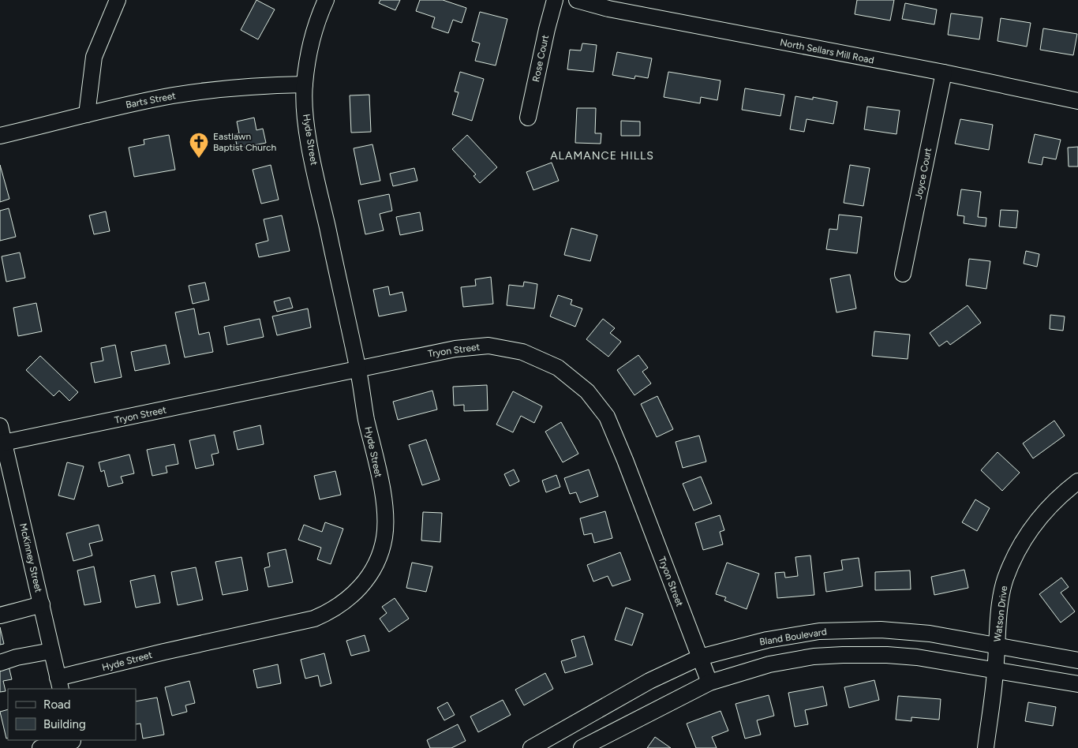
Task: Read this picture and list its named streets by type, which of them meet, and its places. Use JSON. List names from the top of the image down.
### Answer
{
  "streets": {
    "street": [
      "North Sellars Mill Road",
      "Rose Court",
      "Barts Street",
      "Hyde Street",
      "Joyce Court",
      "Tryon Street",
      "McKinney Street",
      "Watson Drive",
      "Bland Boulevard"
    ]
  },
  "crossings": [
    ["North Sellars Mill Road", "Joyce Court"],
    ["Barts Street", "Hyde Street"],
    ["Hyde Street", "Tryon Street"],
    ["Hyde Street", "McKinney Street"],
    ["Tryon Street", "McKinney Street"],
    ["Tryon Street", "Bland Boulevard"],
    ["Watson Drive", "Bland Boulevard"]
  ],
  "districts": ["ALAMANCE HILLS"],
  "places": {
    "church": ["Eastlawn Baptist Church"]
  },
  "legend": ["Road", "Building"]
}
